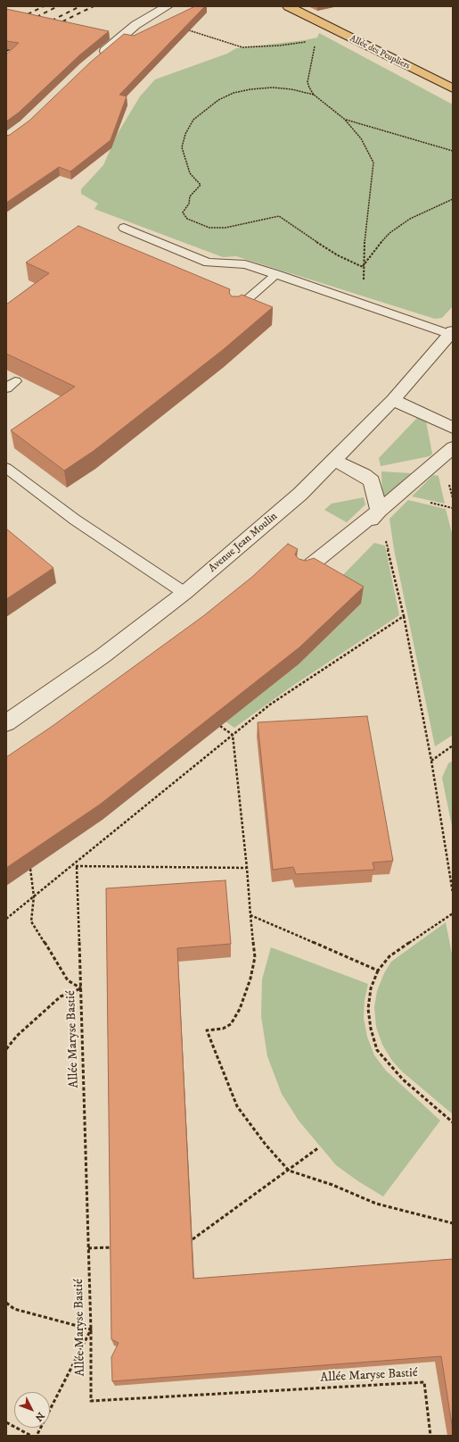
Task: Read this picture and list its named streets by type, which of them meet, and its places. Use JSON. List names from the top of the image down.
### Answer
{
  "streets": {
    "main road": ["Allée des Peupliers"],
    "street": ["Avenue Jean Moulin"],
    "path": ["Allée Maryse Bastié"]
  },
  "north": "bottom right"
}
